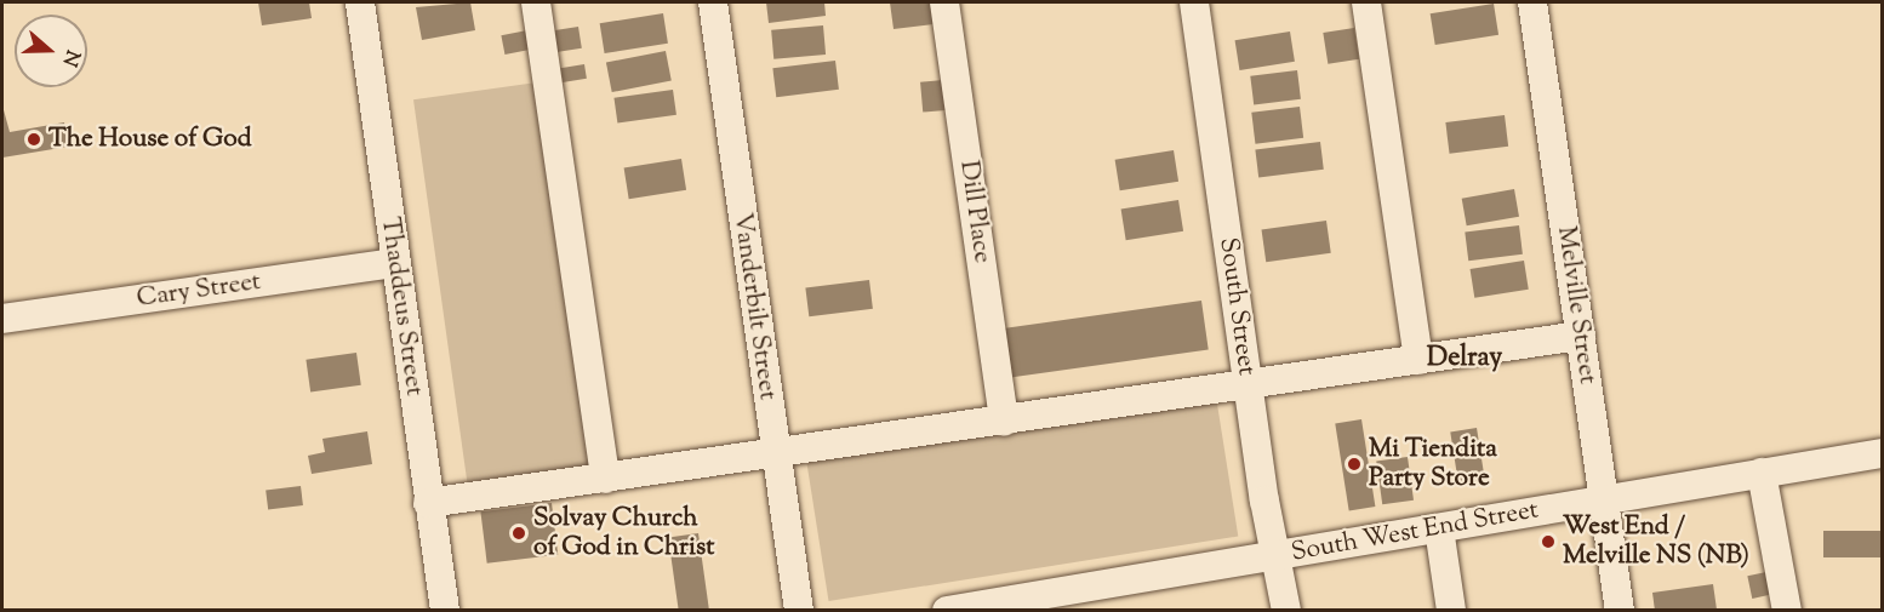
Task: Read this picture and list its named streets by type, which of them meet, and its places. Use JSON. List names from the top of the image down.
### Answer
{
  "streets": {
    "street": [
      "Dill Place",
      "Cary Street",
      "Melville Street",
      "Thaddeus Street",
      "Vanderbilt Street",
      "South Street",
      "South West End Street"
    ]
  },
  "crossings": [
    ["Cary Street", "Thaddeus Street"],
    ["Melville Street", "South West End Street"],
    ["South Street", "South West End Street"]
  ],
  "districts": ["Delray"],
  "places": [
    "The House of God",
    "Mi Tiendita Party Store",
    "Solvay Church of God in Christ",
    "West End / Melville NS (NB)"
  ],
  "north": "right"
}
